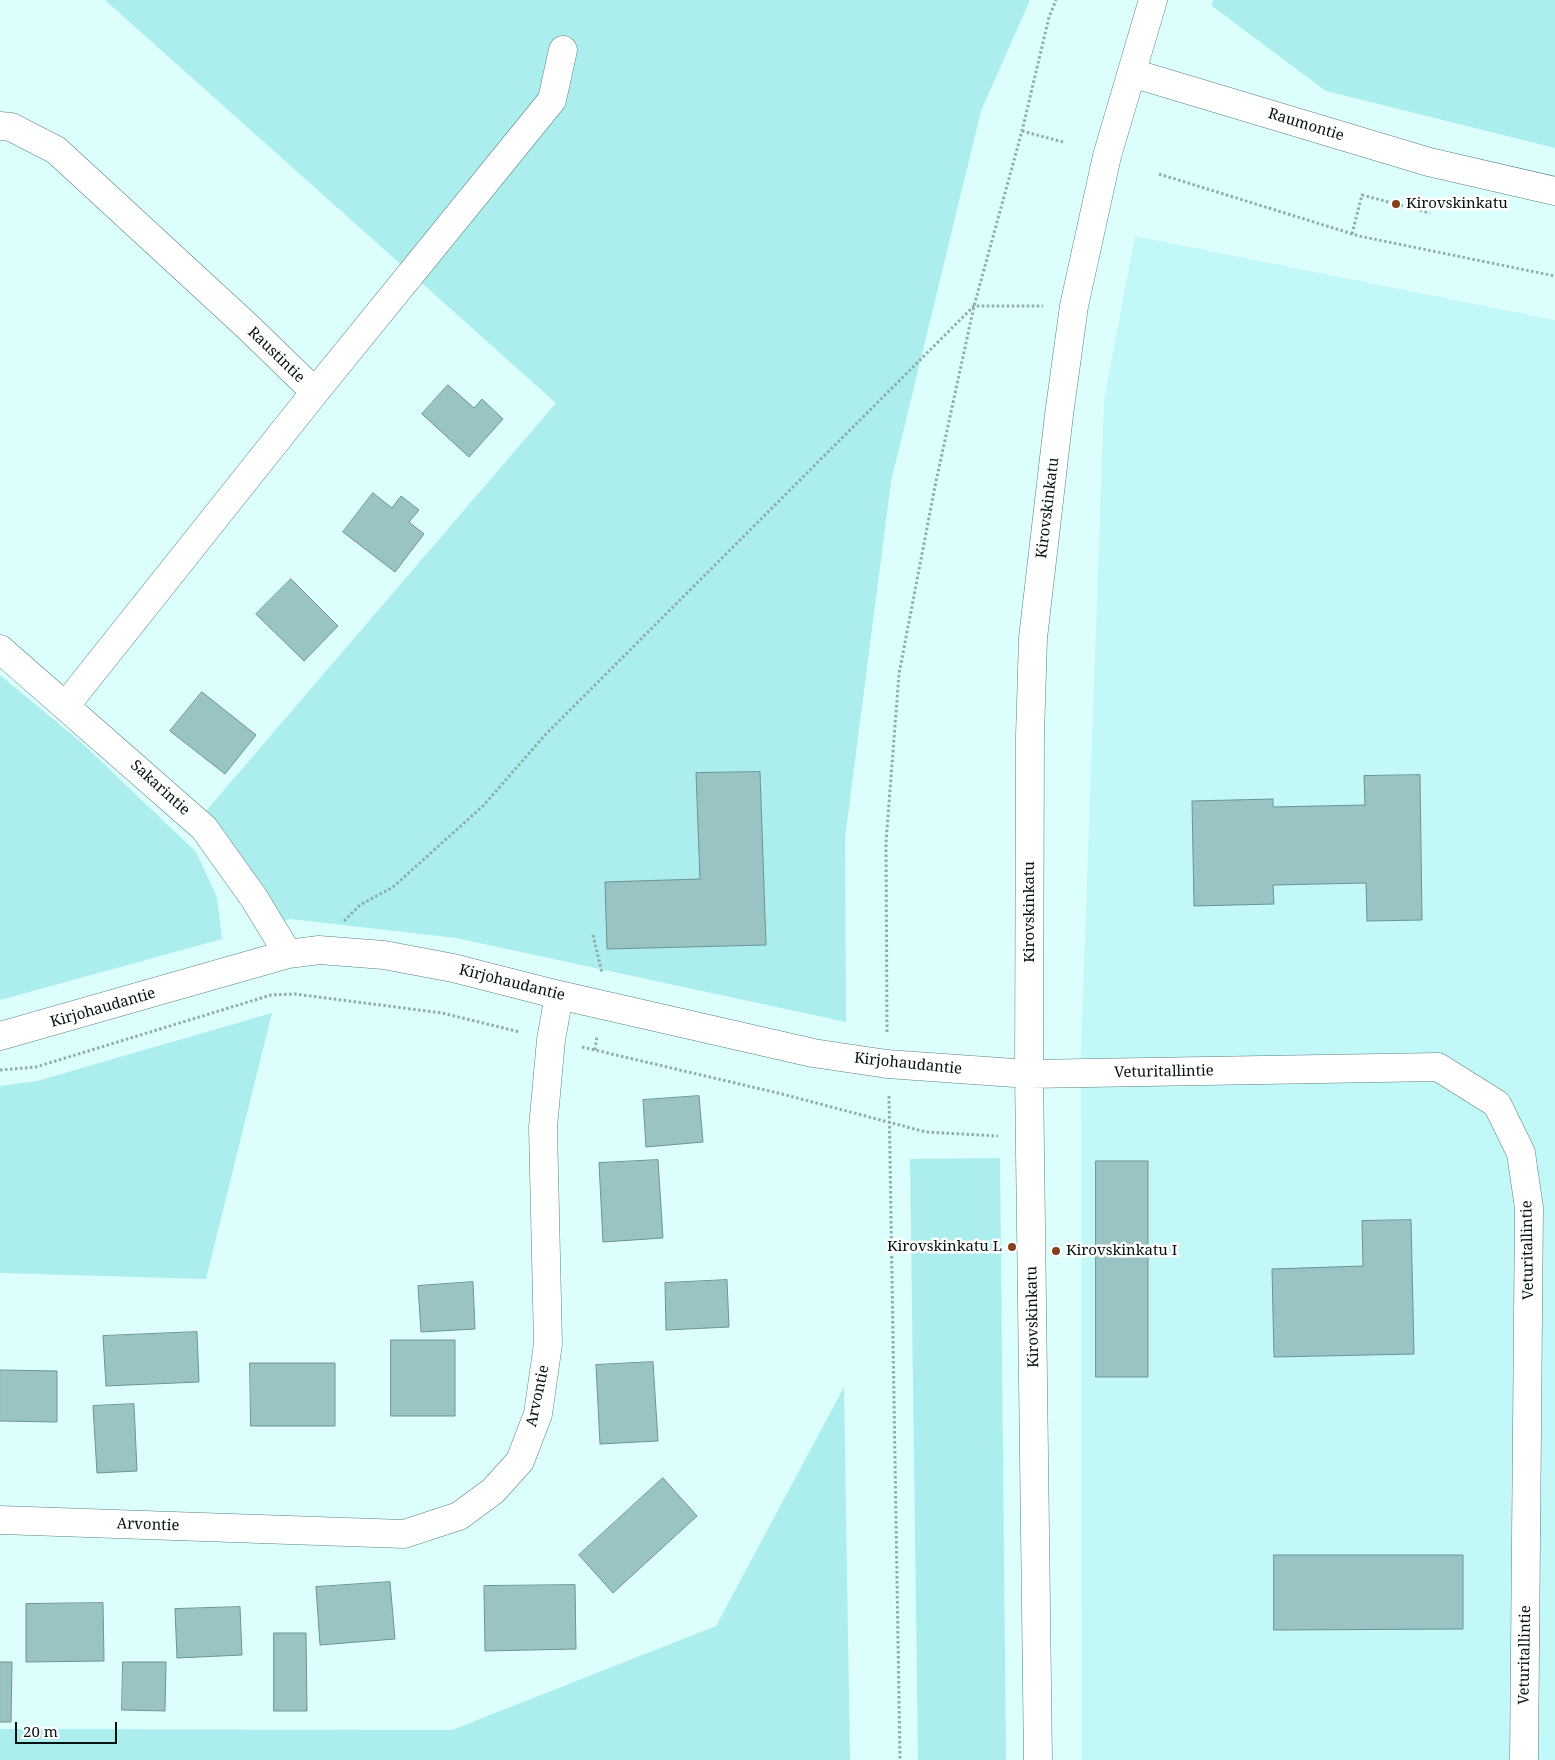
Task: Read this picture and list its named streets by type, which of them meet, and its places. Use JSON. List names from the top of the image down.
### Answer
{
  "streets": {
    "street": [
      "Raumontie",
      "Raustintie",
      "Kirovskinkatu",
      "Sakarintie",
      "Kirjohaudantie",
      "Veturitallintie",
      "Arvontie"
    ]
  },
  "crossings": [
    ["Raumontie", "Kirovskinkatu"],
    ["Raustintie", "Sakarintie"],
    ["Kirovskinkatu", "Kirjohaudantie"],
    ["Kirovskinkatu", "Veturitallintie"],
    ["Sakarintie", "Kirjohaudantie"],
    ["Kirjohaudantie", "Veturitallintie"],
    ["Kirjohaudantie", "Arvontie"]
  ],
  "places": ["Kirovskinkatu", "Kirovskinkatu L", "Kirovskinkatu I"],
  "scale_bar": "20 m"
}
